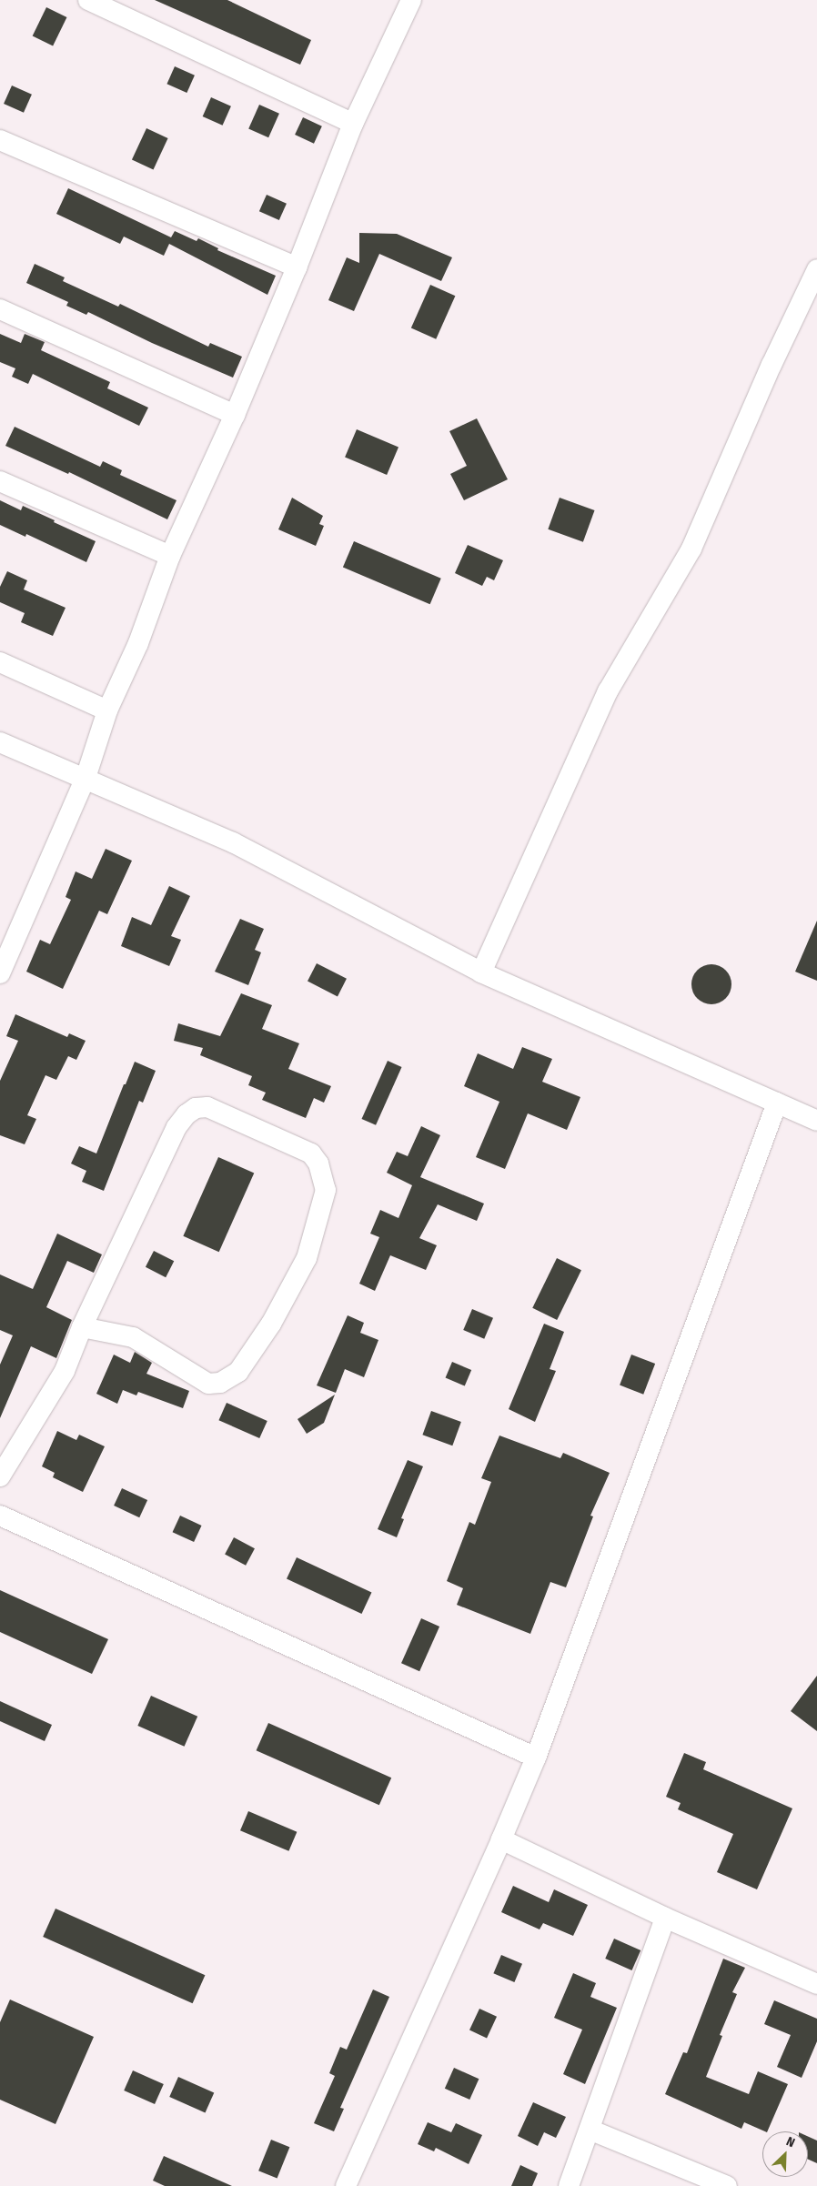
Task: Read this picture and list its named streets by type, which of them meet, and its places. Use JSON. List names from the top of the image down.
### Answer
{
  "north": "top right"
}
